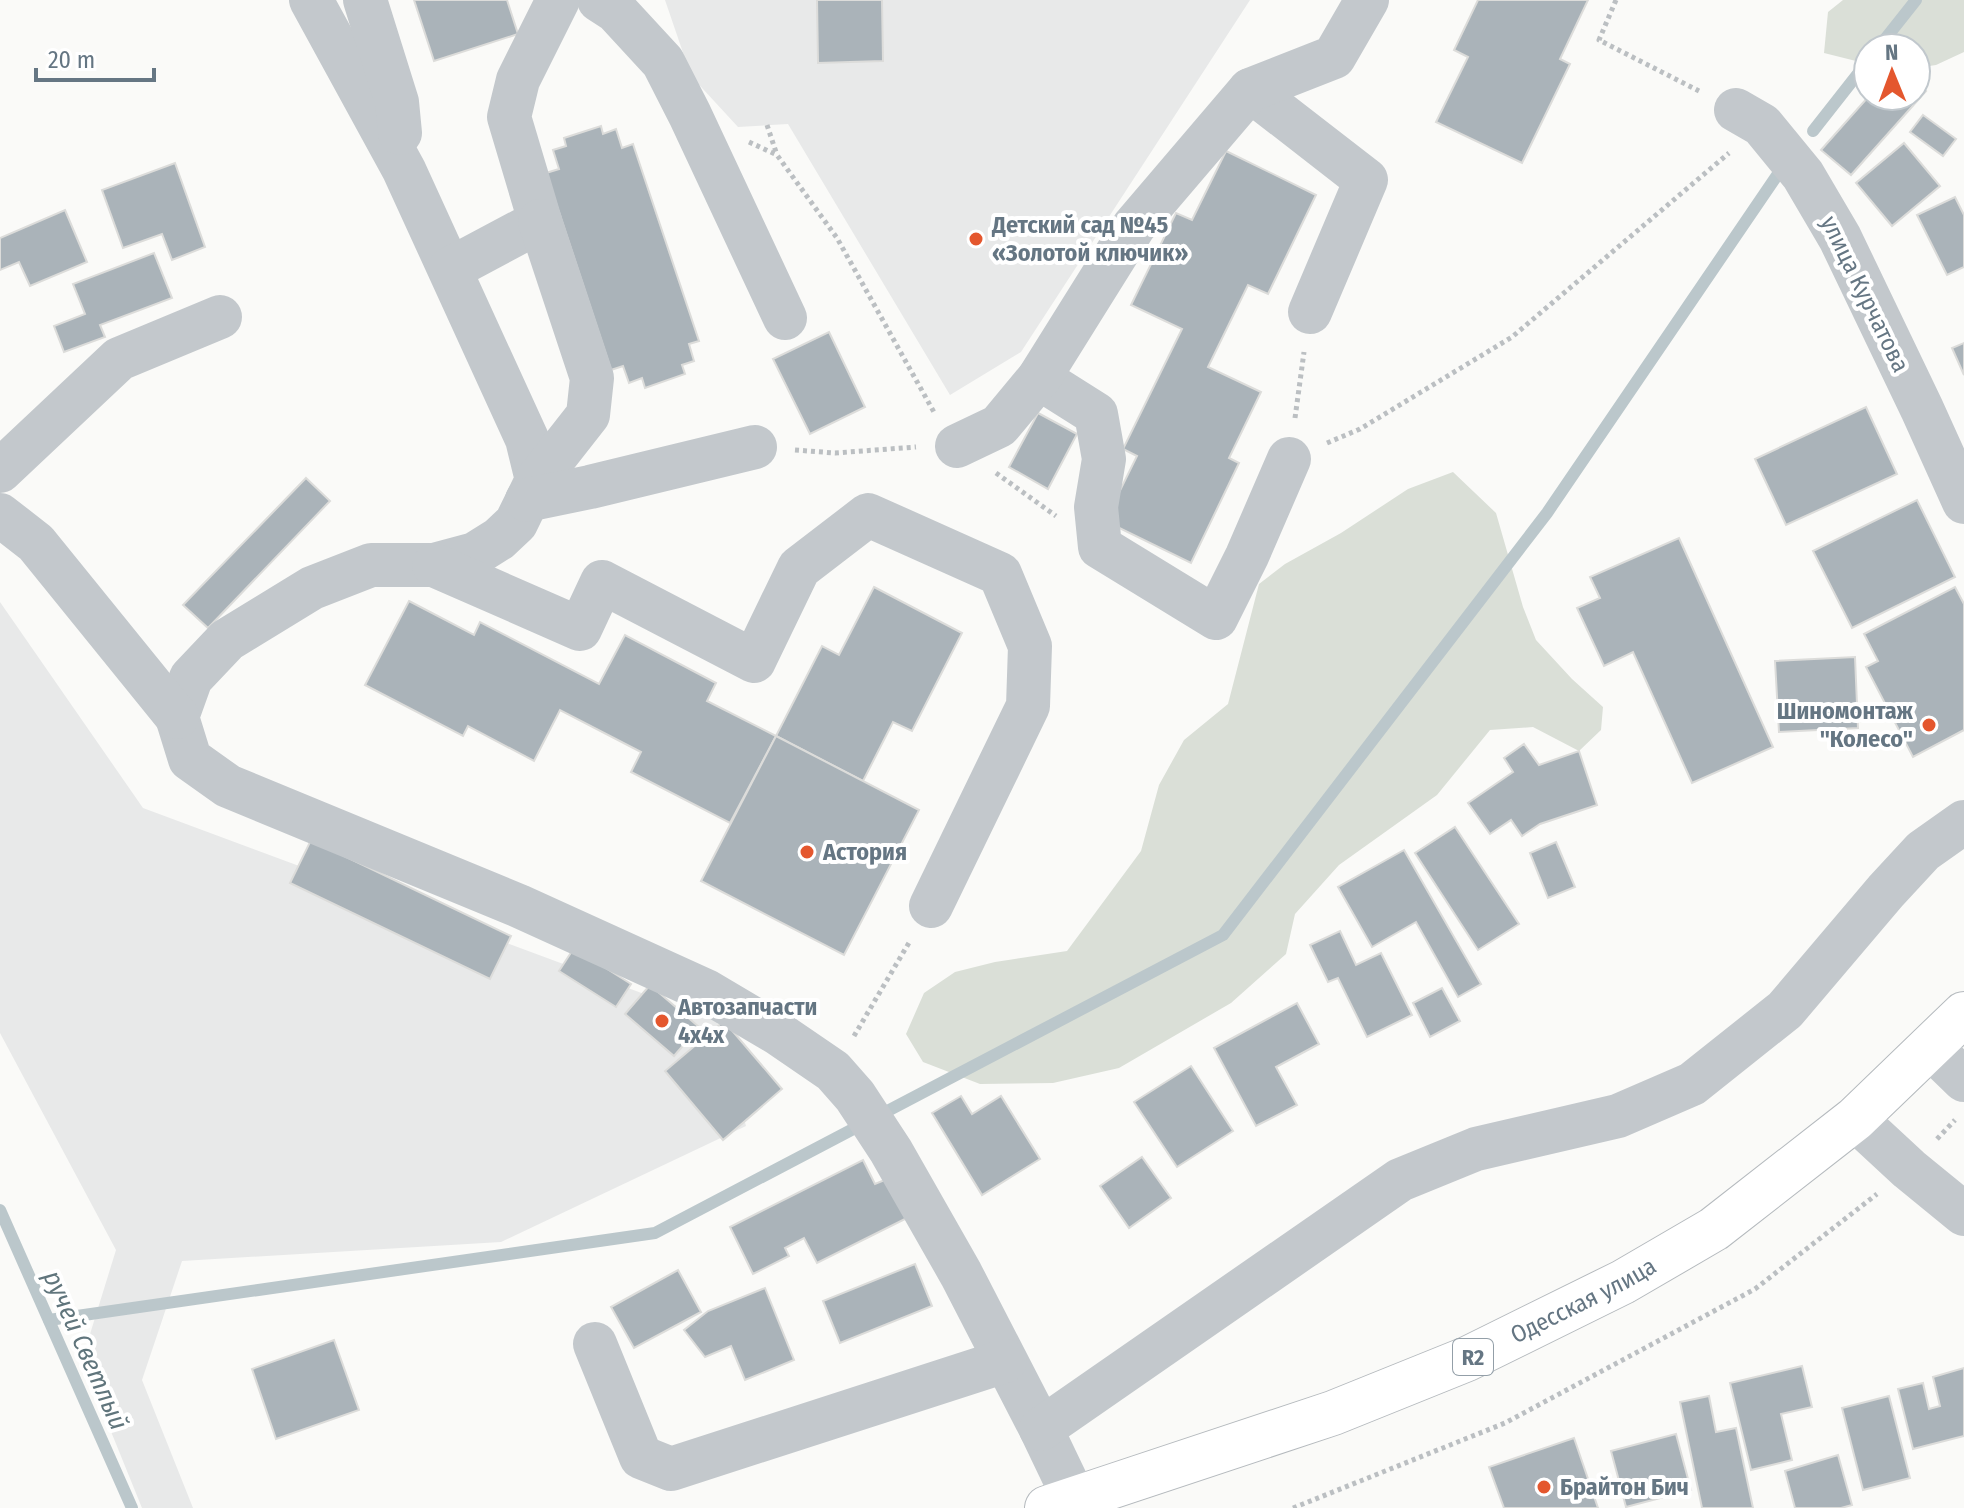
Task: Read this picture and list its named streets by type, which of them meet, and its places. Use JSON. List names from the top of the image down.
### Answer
{
  "streets": {
    "main road": ["Одесская улица", "R2"],
    "street": ["улица Курчатова"]
  },
  "water": ["ручей Светлый"],
  "places": [
    "Детский сад №45 «Золотой ключик»",
    "Шиномонтаж \"Колесо\"",
    "Астория",
    "Автозапчасти 4х4х",
    "Брайтон Бич"
  ],
  "scale_bar": "20 m",
  "north": "top"
}
